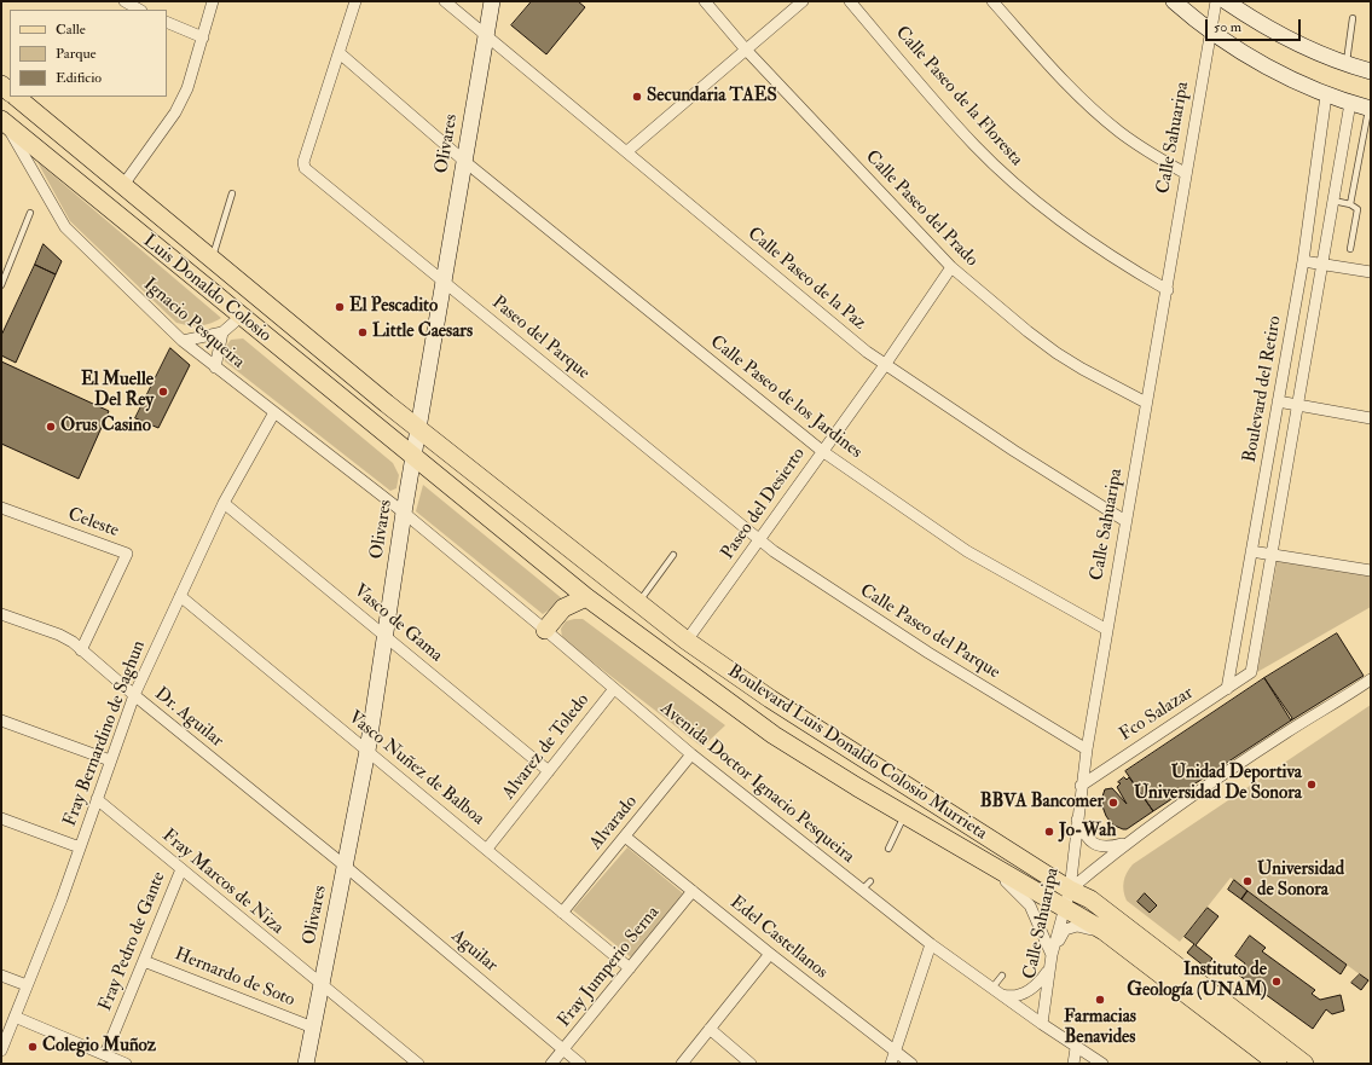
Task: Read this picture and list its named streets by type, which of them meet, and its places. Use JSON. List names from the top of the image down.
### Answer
{
  "streets": {
    "main road": ["Olivares", "Luis Donaldo Colosio", "Boulevard Luis Donaldo Colosio Murrieta"],
    "street": [
      "Calle Paseo de la Floresta",
      "Calle Sahuaripa",
      "Calle Paseo del Prado",
      "Calle Paseo de la Paz",
      "Ignacio Pesqueira",
      "Paseo del Parque",
      "Boulevard del Retiro",
      "Calle Paseo de los Jardines",
      "Paseo del Desierto",
      "Celeste",
      "Vasco de Gama",
      "Calle Paseo del Parque",
      "Fco Salazar",
      "Dr. Aguilar",
      "Fray Bernardino de Saghun",
      "Alvarez de Toledo",
      "Vasco Nuñez de Balboa",
      "Avenida Doctor Ignacio Pesqueira",
      "Alvarado",
      "Fray Marcos de Niza",
      "Edel Castellanos",
      "Fray Pedro de Gante",
      "Aguilar",
      "Fray Jumperio Serna",
      "Hernardo de Soto"
    ]
  },
  "crossings": [
    ["Calle Paseo de la Floresta", "Calle Sahuaripa"],
    ["Calle Sahuaripa", "Calle Paseo del Prado"],
    ["Calle Sahuaripa", "Calle Paseo de la Paz"],
    ["Calle Sahuaripa", "Calle Paseo de los Jardines"],
    ["Calle Sahuaripa", "Calle Paseo del Parque"],
    ["Calle Sahuaripa", "Fco Salazar"],
    ["Calle Sahuaripa", "Boulevard Luis Donaldo Colosio Murrieta"],
    ["Calle Sahuaripa", "Avenida Doctor Ignacio Pesqueira"],
    ["Olivares", "Calle Paseo de la Paz"],
    ["Olivares", "Luis Donaldo Colosio"],
    ["Olivares", "Ignacio Pesqueira"],
    ["Olivares", "Paseo del Parque"],
    ["Olivares", "Calle Paseo de los Jardines"],
    ["Olivares", "Vasco de Gama"],
    ["Olivares", "Dr. Aguilar"],
    ["Olivares", "Boulevard Luis Donaldo Colosio Murrieta"],
    ["Olivares", "Vasco Nuñez de Balboa"],
    ["Olivares", "Avenida Doctor Ignacio Pesqueira"],
    ["Olivares", "Fray Marcos de Niza"],
    ["Olivares", "Aguilar"],
    ["Olivares", "Hernardo de Soto"],
    ["Calle Paseo del Prado", "Paseo del Desierto"],
    ["Calle Paseo de la Paz", "Paseo del Desierto"],
    ["Luis Donaldo Colosio", "Ignacio Pesqueira"],
    ["Luis Donaldo Colosio", "Boulevard Luis Donaldo Colosio Murrieta"],
    ["Ignacio Pesqueira", "Fray Bernardino de Saghun"],
    ["Ignacio Pesqueira", "Avenida Doctor Ignacio Pesqueira"],
    ["Paseo del Parque", "Calle Paseo de los Jardines"],
    ["Paseo del Parque", "Paseo del Desierto"],
    ["Paseo del Parque", "Calle Paseo del Parque"],
    ["Boulevard del Retiro", "Fco Salazar"],
    ["Calle Paseo de los Jardines", "Paseo del Desierto"],
    ["Paseo del Desierto", "Calle Paseo del Parque"],
    ["Paseo del Desierto", "Boulevard Luis Donaldo Colosio Murrieta"],
    ["Celeste", "Dr. Aguilar"],
    ["Vasco de Gama", "Fray Bernardino de Saghun"],
    ["Vasco de Gama", "Alvarez de Toledo"],
    ["Dr. Aguilar", "Fray Bernardino de Saghun"],
    ["Dr. Aguilar", "Aguilar"],
    ["Fray Bernardino de Saghun", "Vasco Nuñez de Balboa"],
    ["Fray Bernardino de Saghun", "Fray Marcos de Niza"],
    ["Alvarez de Toledo", "Vasco Nuñez de Balboa"],
    ["Alvarez de Toledo", "Avenida Doctor Ignacio Pesqueira"],
    ["Vasco Nuñez de Balboa", "Alvarado"],
    ["Vasco Nuñez de Balboa", "Fray Jumperio Serna"],
    ["Avenida Doctor Ignacio Pesqueira", "Alvarado"],
    ["Alvarado", "Edel Castellanos"],
    ["Fray Marcos de Niza", "Fray Pedro de Gante"],
    ["Edel Castellanos", "Fray Jumperio Serna"],
    ["Fray Pedro de Gante", "Hernardo de Soto"],
    ["Aguilar", "Fray Jumperio Serna"]
  ],
  "places": [
    "Secundaria TAES",
    "El Pescadito",
    "Little Caesars",
    "El Muelle Del Rey",
    "Orus Casino",
    "Unidad Deportiva Universidad De Sonora",
    "BBVA Bancomer",
    "Jo-Wah",
    "Universidad de Sonora",
    "Instituto de Geología (UNAM)",
    "Farmacias Benavides",
    "Colegio Muñoz"
  ],
  "legend": ["Calle", "Parque", "Edificio"],
  "scale_bar": "50 m"
}
